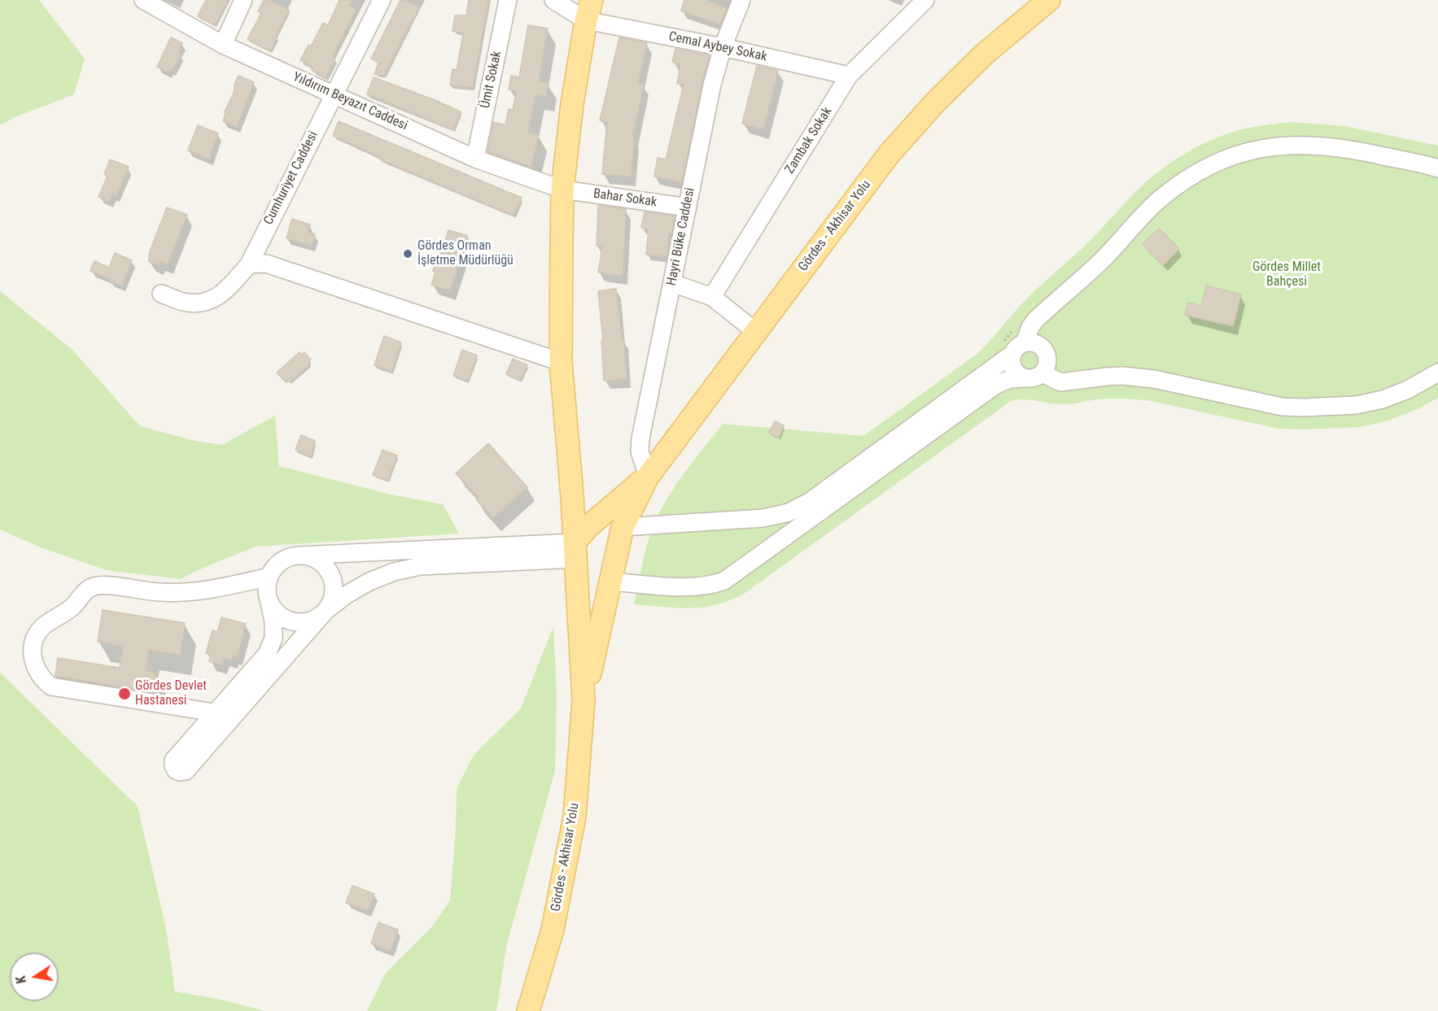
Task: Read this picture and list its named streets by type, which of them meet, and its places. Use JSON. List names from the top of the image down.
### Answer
{
  "streets": {
    "main road": ["Gördes - Akhisar Yolu"],
    "street": [
      "Cemal Aybey Sokak",
      "Ümit Sokak",
      "Yıldırım Beyazıt Caddesi",
      "Zambak Sokak",
      "Cumhuriyet Caddesi",
      "Bahar Sokak",
      "Hayri Büke Caddesi"
    ]
  },
  "crossings": [
    ["Cemal Aybey Sokak", "Zambak Sokak"],
    ["Cemal Aybey Sokak", "Gördes - Akhisar Yolu"],
    ["Cemal Aybey Sokak", "Hayri Büke Caddesi"],
    ["Ümit Sokak", "Yıldırım Beyazıt Caddesi"],
    ["Yıldırım Beyazıt Caddesi", "Cumhuriyet Caddesi"],
    ["Yıldırım Beyazıt Caddesi", "Bahar Sokak"],
    ["Yıldırım Beyazıt Caddesi", "Gördes - Akhisar Yolu"],
    ["Bahar Sokak", "Gördes - Akhisar Yolu"],
    ["Bahar Sokak", "Hayri Büke Caddesi"],
    ["Gördes - Akhisar Yolu", "Hayri Büke Caddesi"]
  ],
  "parks": ["Gördes Millet Bahçesi"],
  "places": ["Gördes Orman İşletme Müdürlüğü", "Gördes Devlet Hastanesi"],
  "north": "left"
}
